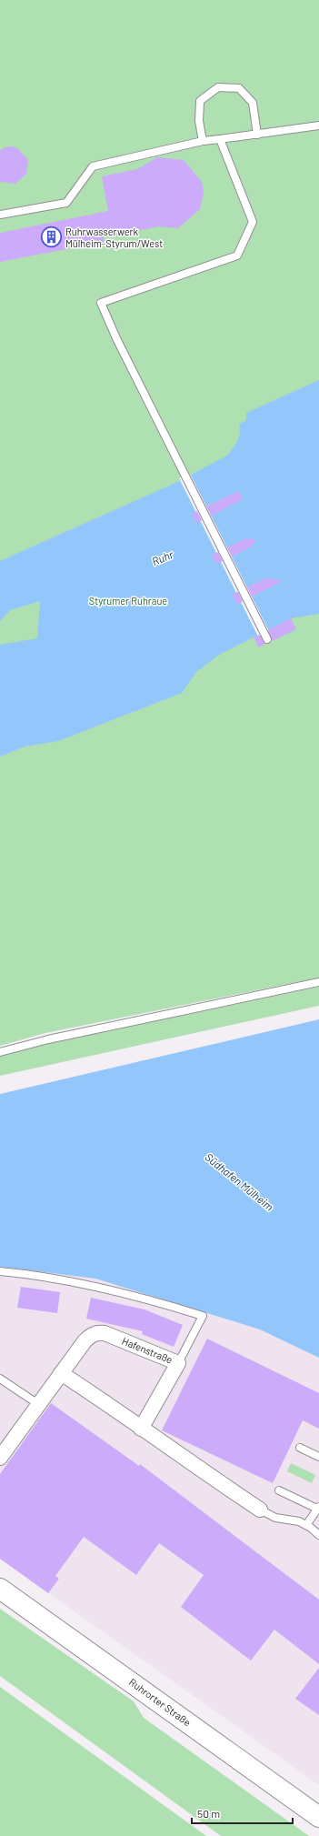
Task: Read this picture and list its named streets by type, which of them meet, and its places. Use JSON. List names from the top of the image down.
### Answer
{
  "streets": {
    "main road": ["Ruhrorter Straße"],
    "street": ["Hafenstraße"]
  },
  "water": ["Ruhr", "Südhafen Mülheim"],
  "parks": ["Styrumer Ruhraue"],
  "places": {
    "building": ["Ruhrwasserwerk Mülheim-Styrum/West"]
  },
  "scale_bar": "50 m"
}
